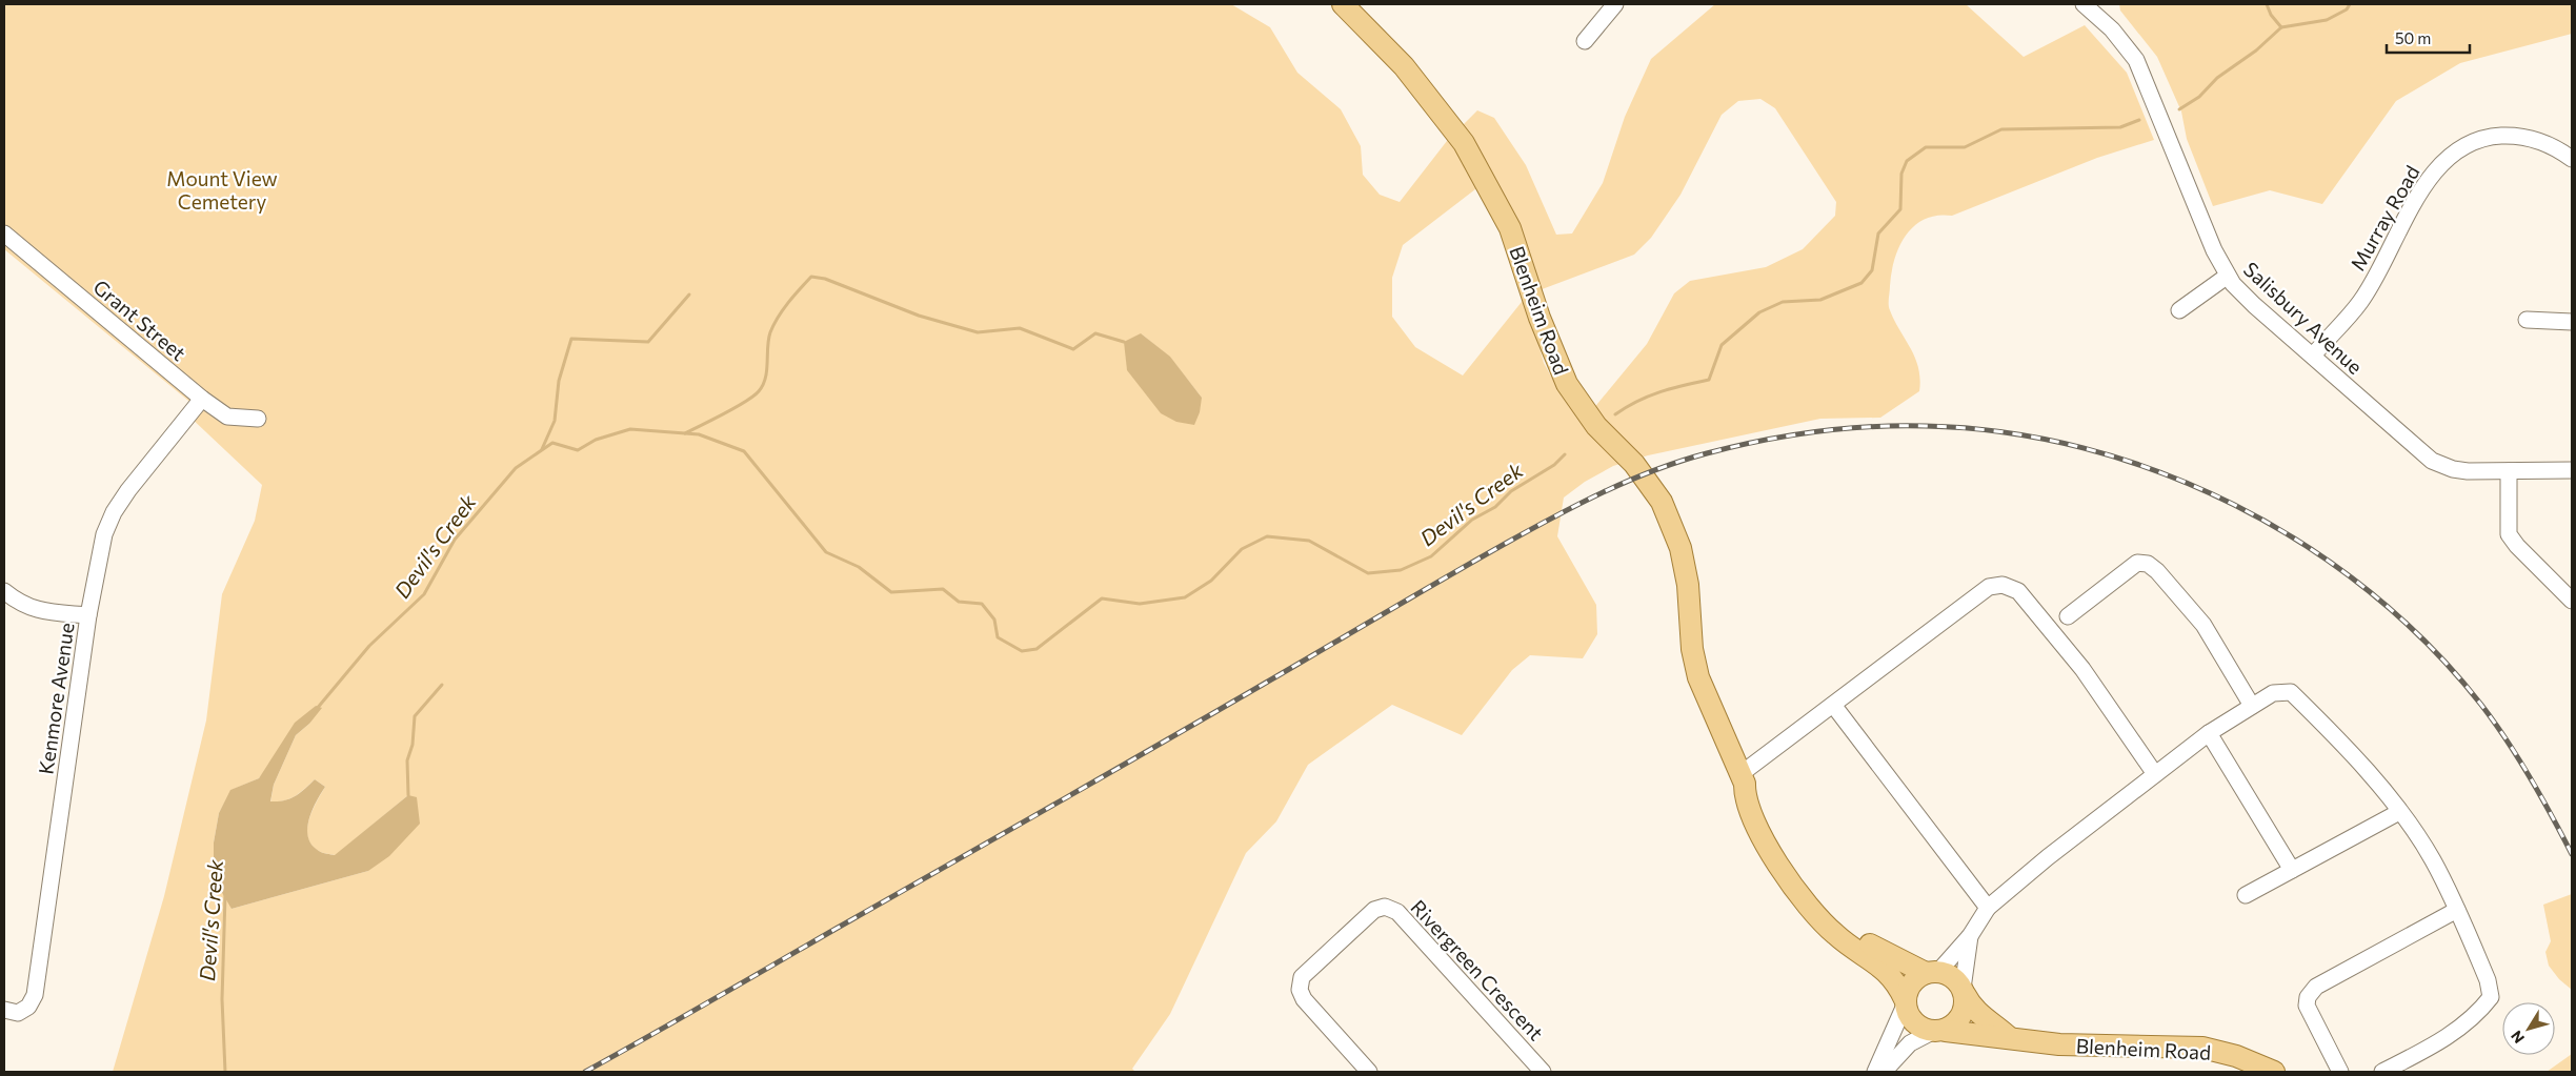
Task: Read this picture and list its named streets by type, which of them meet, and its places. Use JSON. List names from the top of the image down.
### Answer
{
  "streets": {
    "main road": ["Blenheim Road"],
    "street": [
      "Murray Road",
      "Salisbury Avenue",
      "Grant Street",
      "Kenmore Avenue",
      "Rivergreen Crescent"
    ]
  },
  "crossings": [
    ["Murray Road", "Salisbury Avenue"],
    ["Grant Street", "Kenmore Avenue"]
  ],
  "water": ["Devil's Creek"],
  "parks": ["Mount View Cemetery"],
  "scale_bar": "50 m",
  "north": "bottom left"
}
